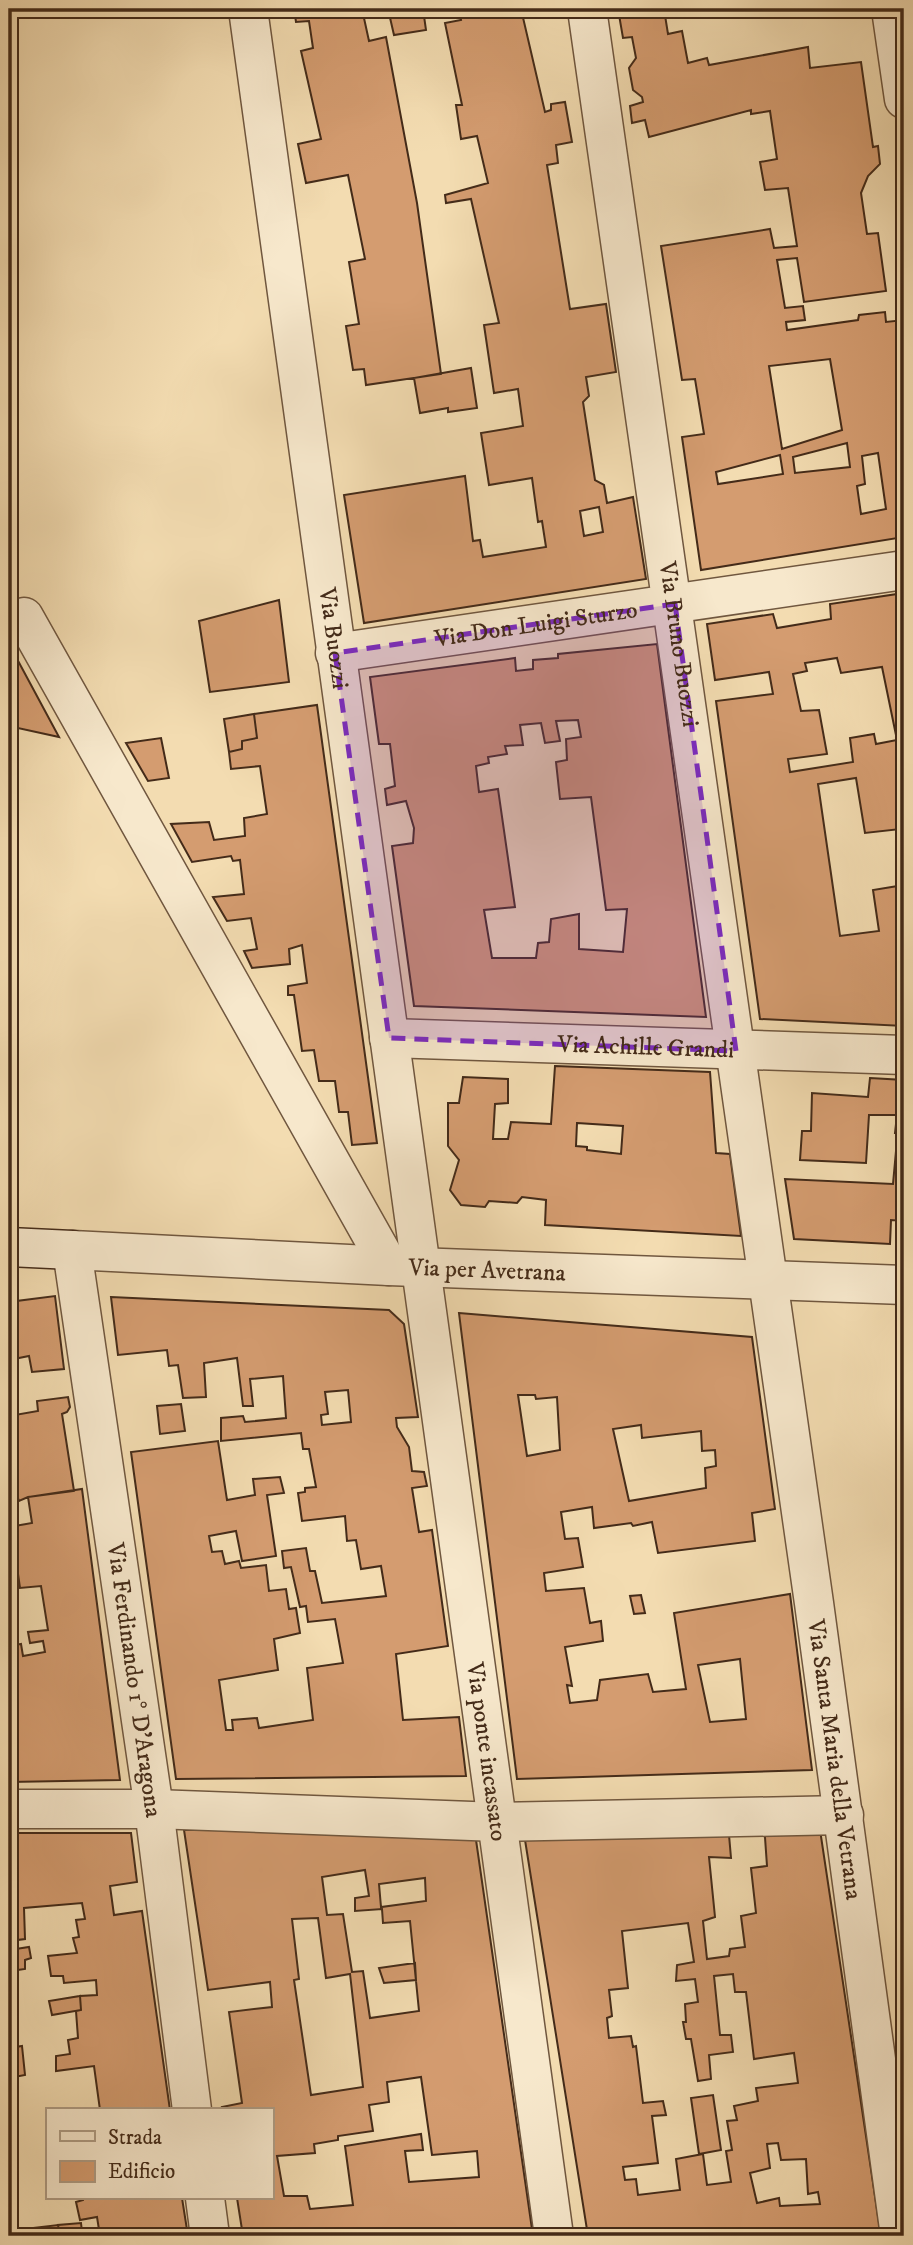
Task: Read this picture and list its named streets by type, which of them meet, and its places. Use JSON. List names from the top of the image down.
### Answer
{
  "streets": {
    "street": [
      "Via Don Luigi Sturzo",
      "Via Buozzi",
      "Via Bruno Buozzi",
      "Via Achille Grandi",
      "Via per Avetrana",
      "Via Ferdinando 1° D'Aragona",
      "Via ponte incassato",
      "Via Santa Maria della Vetrana"
    ]
  },
  "crossings": [
    ["Via Don Luigi Sturzo", "Via Buozzi"],
    ["Via Don Luigi Sturzo", "Via Bruno Buozzi"],
    ["Via Buozzi", "Via Achille Grandi"],
    ["Via Buozzi", "Via per Avetrana"],
    ["Via Buozzi", "Via ponte incassato"],
    ["Via Bruno Buozzi", "Via Achille Grandi"],
    ["Via Bruno Buozzi", "Via per Avetrana"],
    ["Via Bruno Buozzi", "Via Santa Maria della Vetrana"],
    ["Via per Avetrana", "Via Ferdinando 1° D'Aragona"],
    ["Via per Avetrana", "Via ponte incassato"],
    ["Via per Avetrana", "Via Santa Maria della Vetrana"]
  ],
  "legend": ["Strada", "Edificio"]
}
